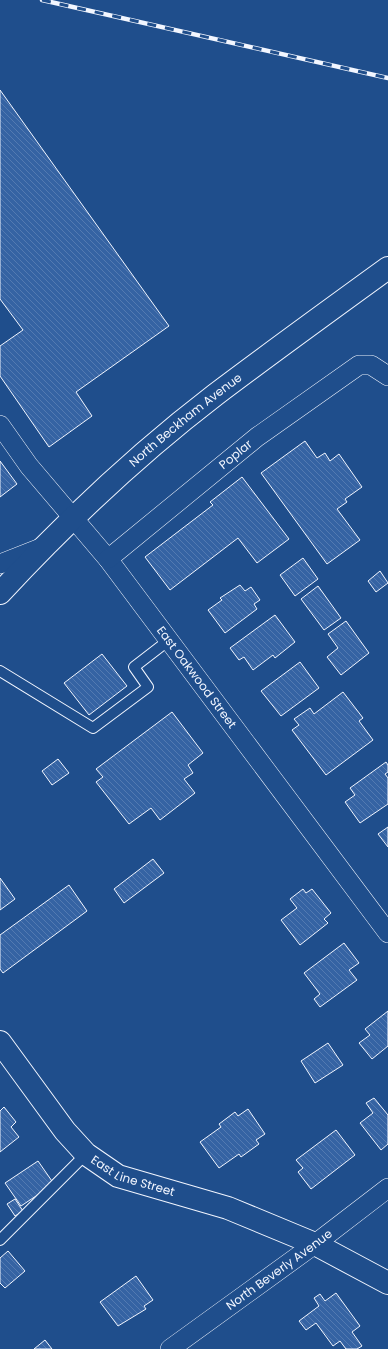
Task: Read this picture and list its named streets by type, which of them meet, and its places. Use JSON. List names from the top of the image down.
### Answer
{
  "streets": {
    "main road": ["North Beckham Avenue", "East Line Street"],
    "street": ["Poplar", "East Oakwood Street", "North Beverly Avenue"]
  },
  "crossings": [
    ["North Beckham Avenue", "East Oakwood Street"],
    ["Poplar", "East Oakwood Street"],
    ["East Line Street", "North Beverly Avenue"]
  ]
}
